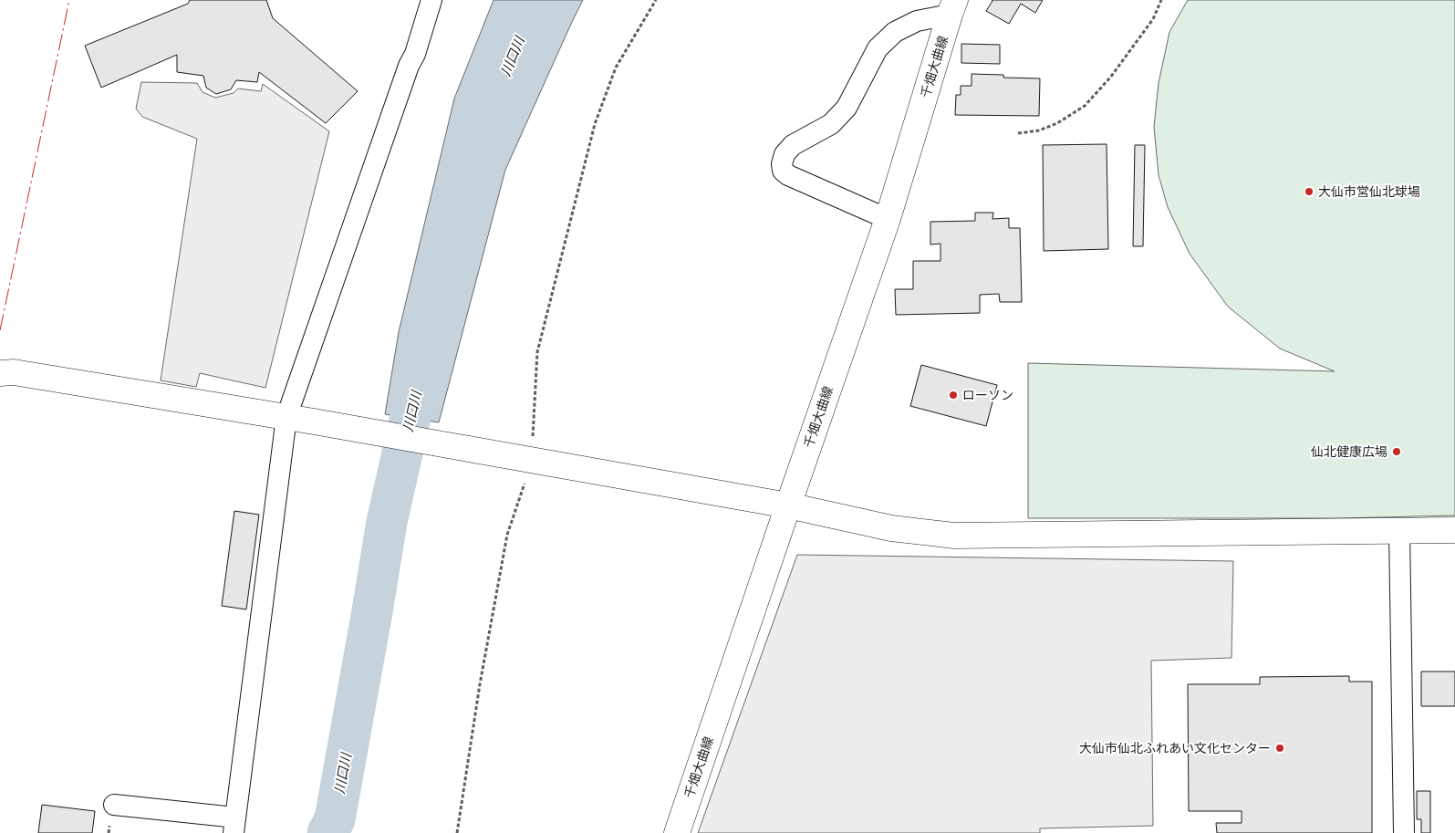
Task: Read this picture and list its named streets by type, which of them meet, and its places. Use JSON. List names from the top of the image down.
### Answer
{
  "streets": {
    "street": ["千畑大曲線"]
  },
  "water": ["川口川"],
  "places": [
    "大仙市営仙北球場",
    "ローソン",
    "仙北健康広場",
    "大仙市仙北ふれあい文化センター"
  ]
}
